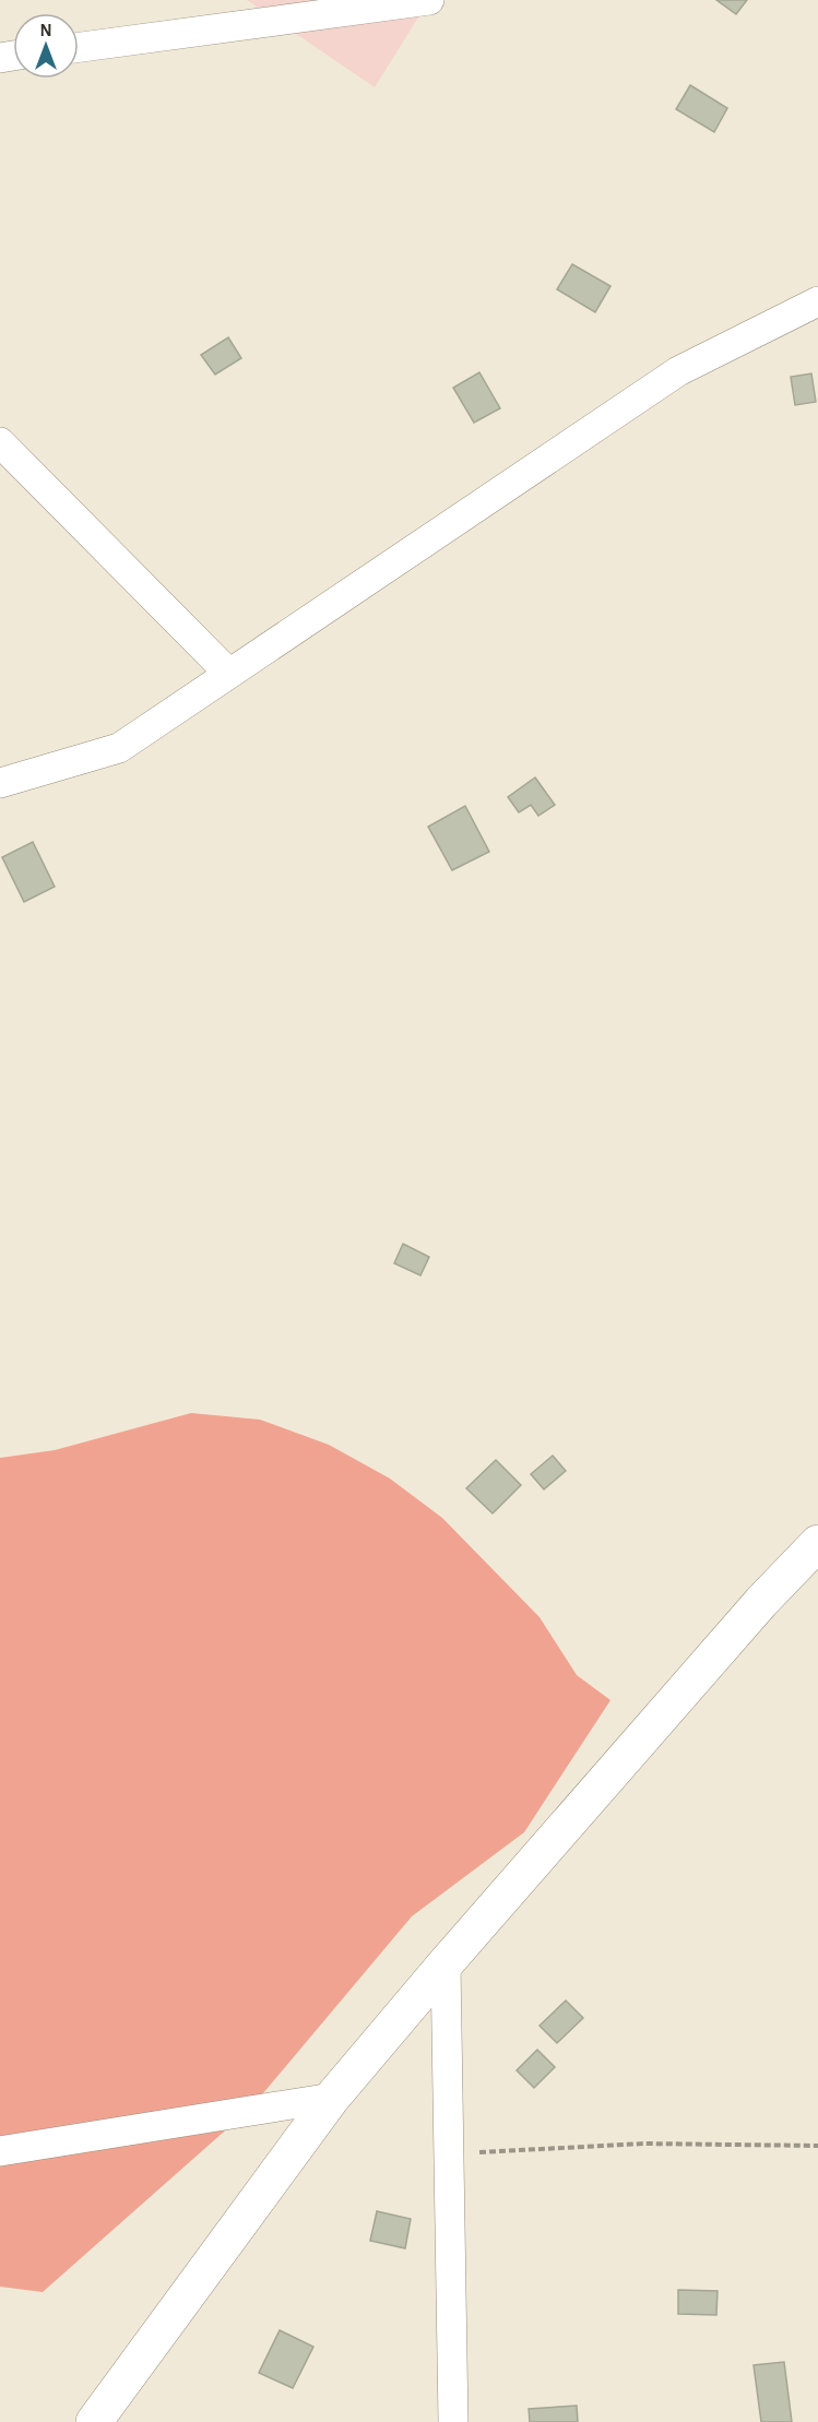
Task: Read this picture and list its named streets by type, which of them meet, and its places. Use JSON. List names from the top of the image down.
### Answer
{
  "north": "top"
}
